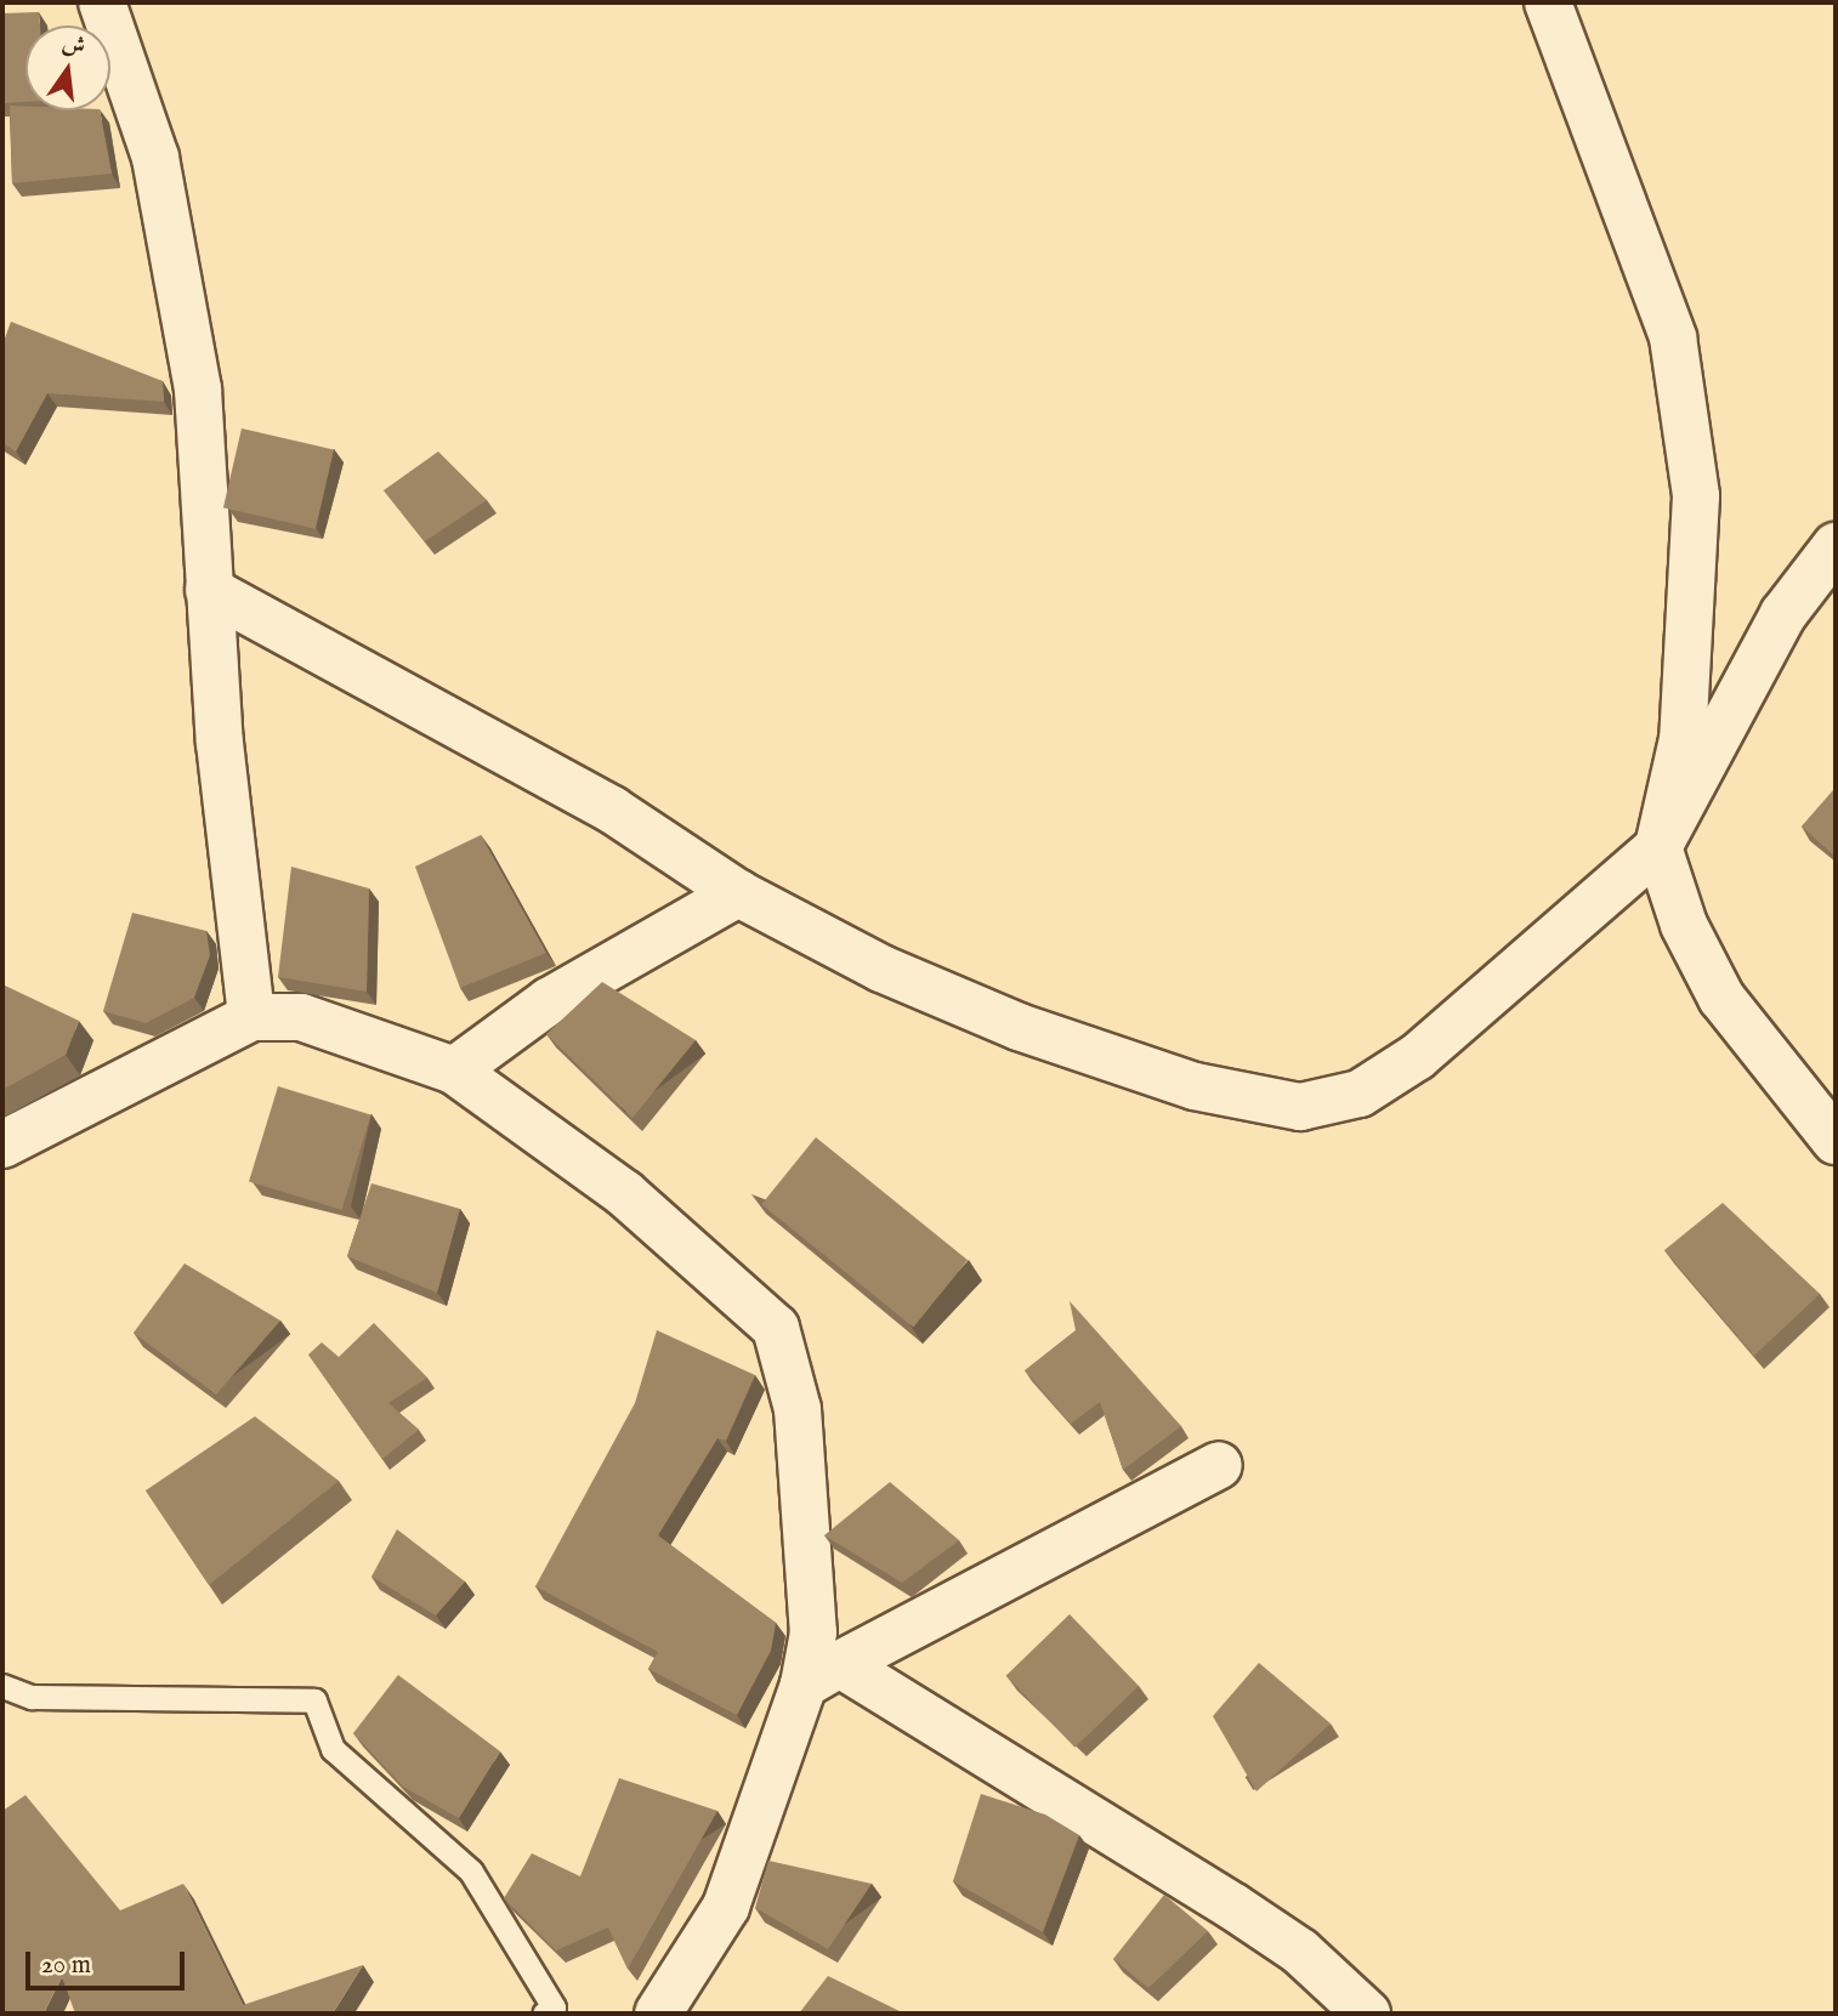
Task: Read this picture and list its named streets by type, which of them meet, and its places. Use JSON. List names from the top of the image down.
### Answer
{
  "scale_bar": "20 m",
  "north": "top"
}
